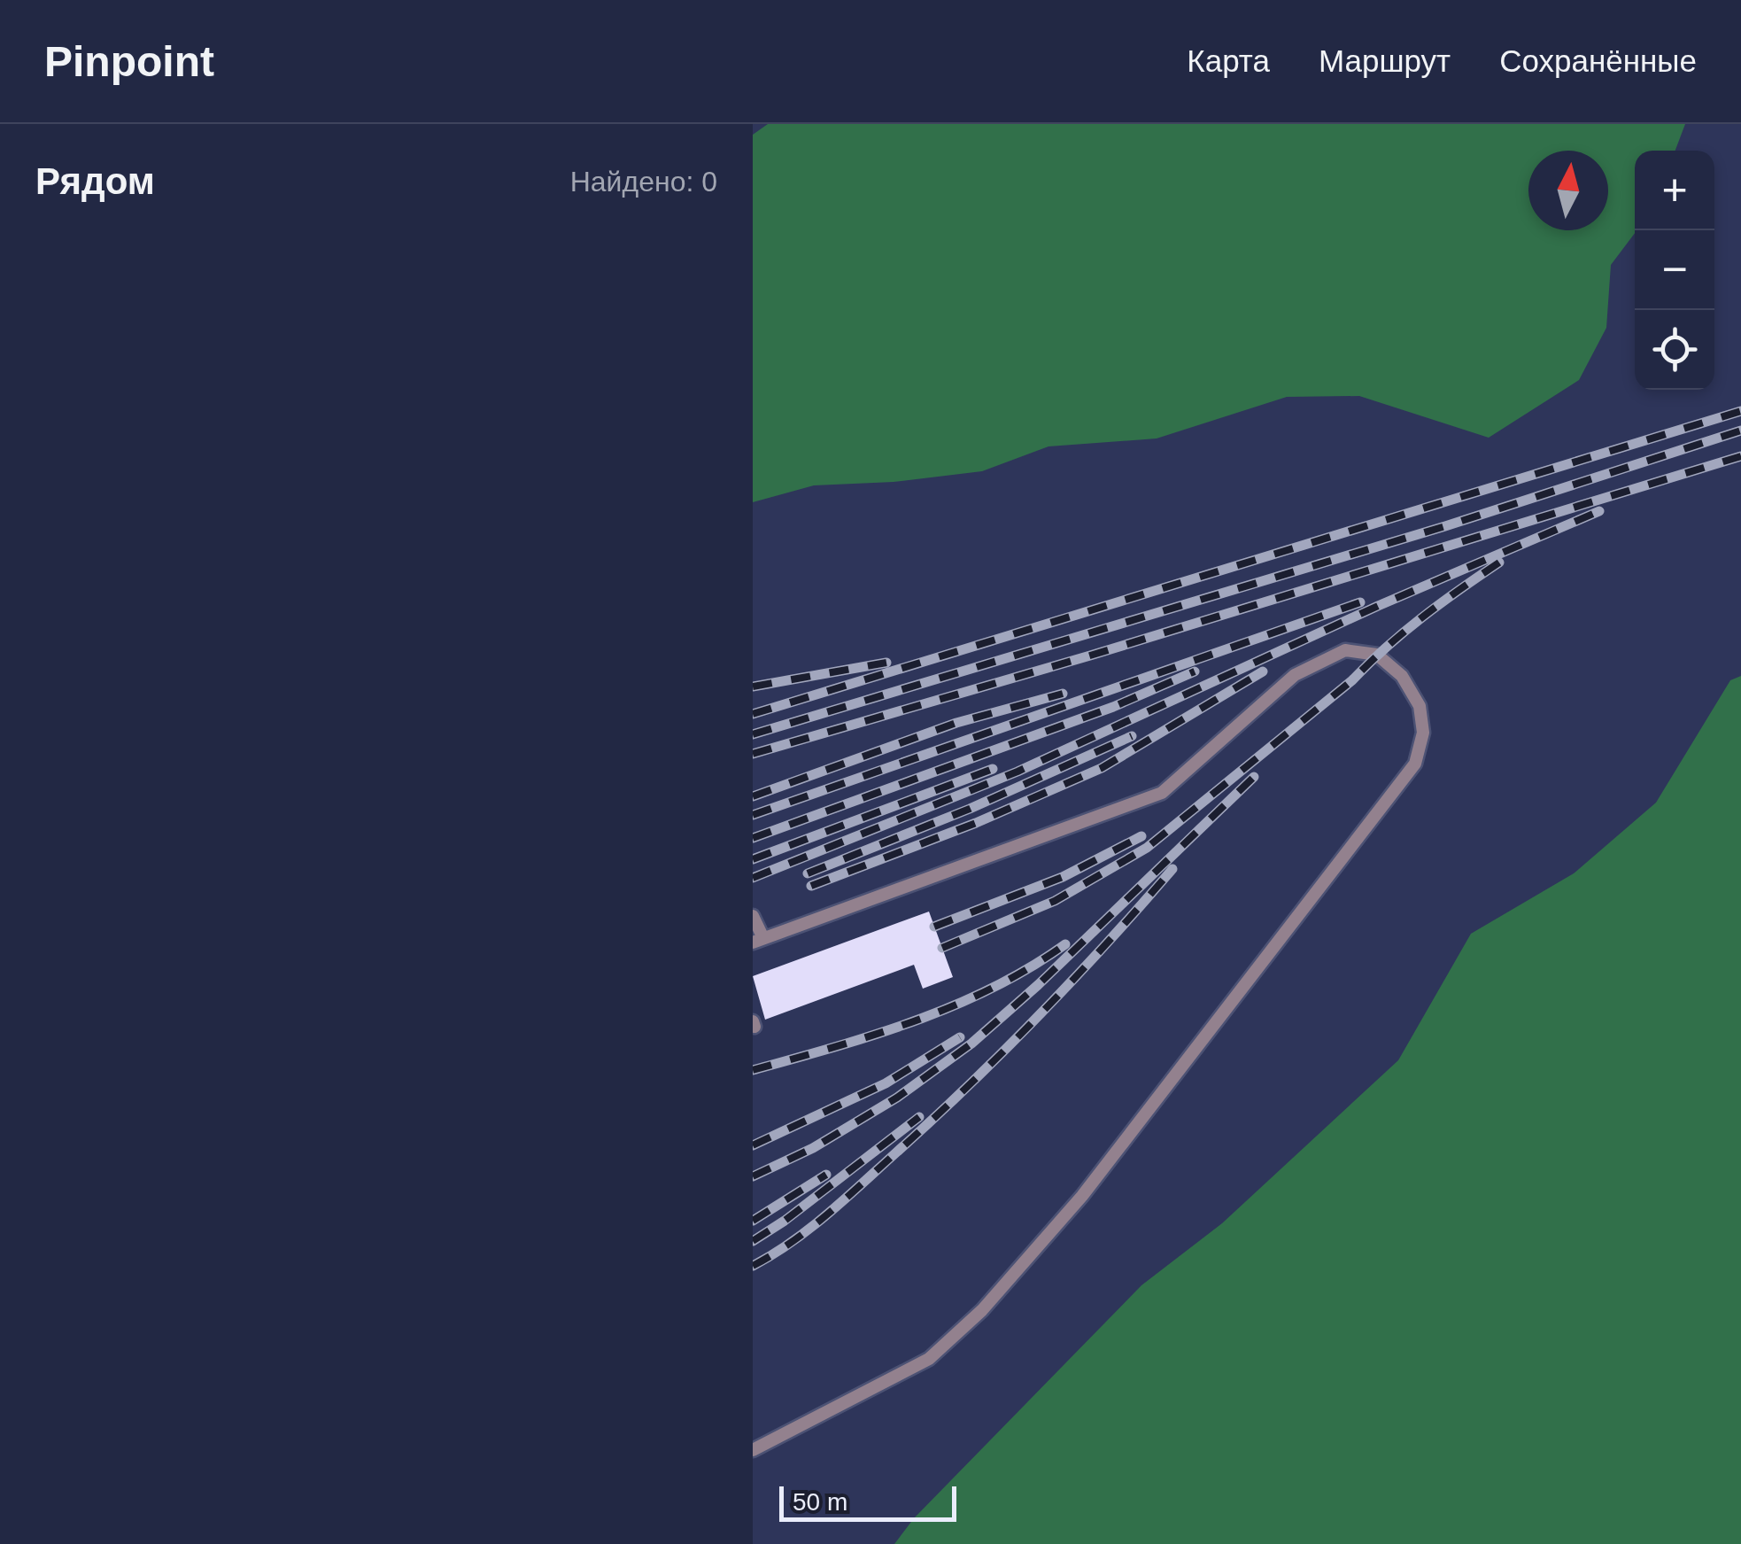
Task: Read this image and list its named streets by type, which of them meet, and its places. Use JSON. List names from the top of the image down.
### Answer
{
  "scale_bar": "50 m",
  "north": "top",
  "page": {
    "header": "Pinpoint",
    "nav": ["Карта", "Маршрут", "Сохранённые"],
    "heading": ["Рядом", "Найдено: 0"],
    "map_buttons": ["+", "−"],
    "scale": "50 m"
  }
}
